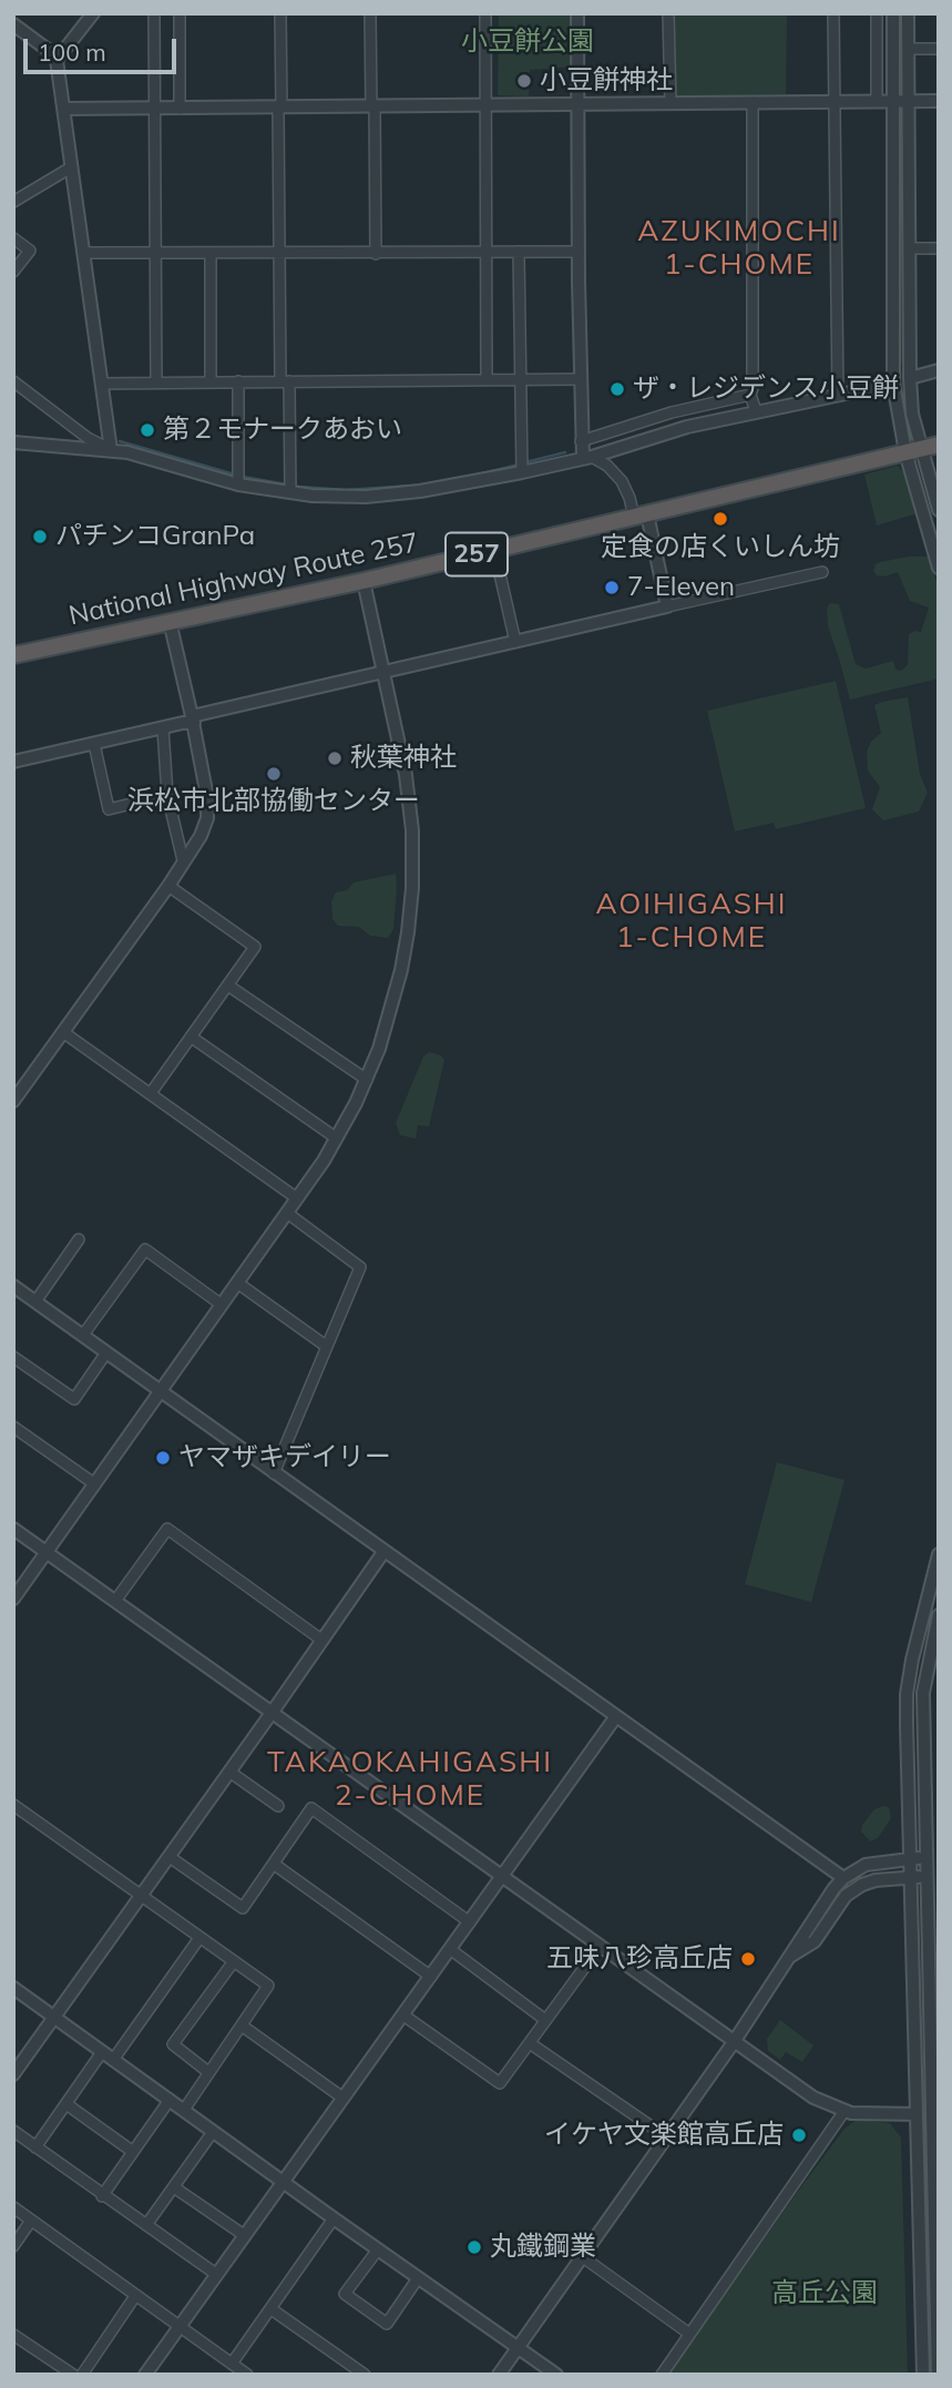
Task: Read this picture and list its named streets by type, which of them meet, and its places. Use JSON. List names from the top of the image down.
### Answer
{
  "streets": {
    "highway": ["257", "National Highway Route 257"]
  },
  "districts": ["AZUKIMOCHI 1-CHOME", "AOIHIGASHI 1-CHOME", "TAKAOKAHIGASHI 2-CHOME"],
  "parks": ["小豆餅公園", "高丘公園"],
  "places": [
    "小豆餅神社",
    "ザ・レジデンス小豆餅",
    "第２モナークあおい",
    "定食の店くいしん坊",
    "パチンコGranPa",
    "7-Eleven",
    "秋葉神社",
    "浜松市北部協働センター",
    "ヤマザキデイリー",
    "五味八珍高丘店",
    "イケヤ文楽館高丘店",
    "丸鐵鋼業"
  ],
  "scale_bar": "100 m"
}
